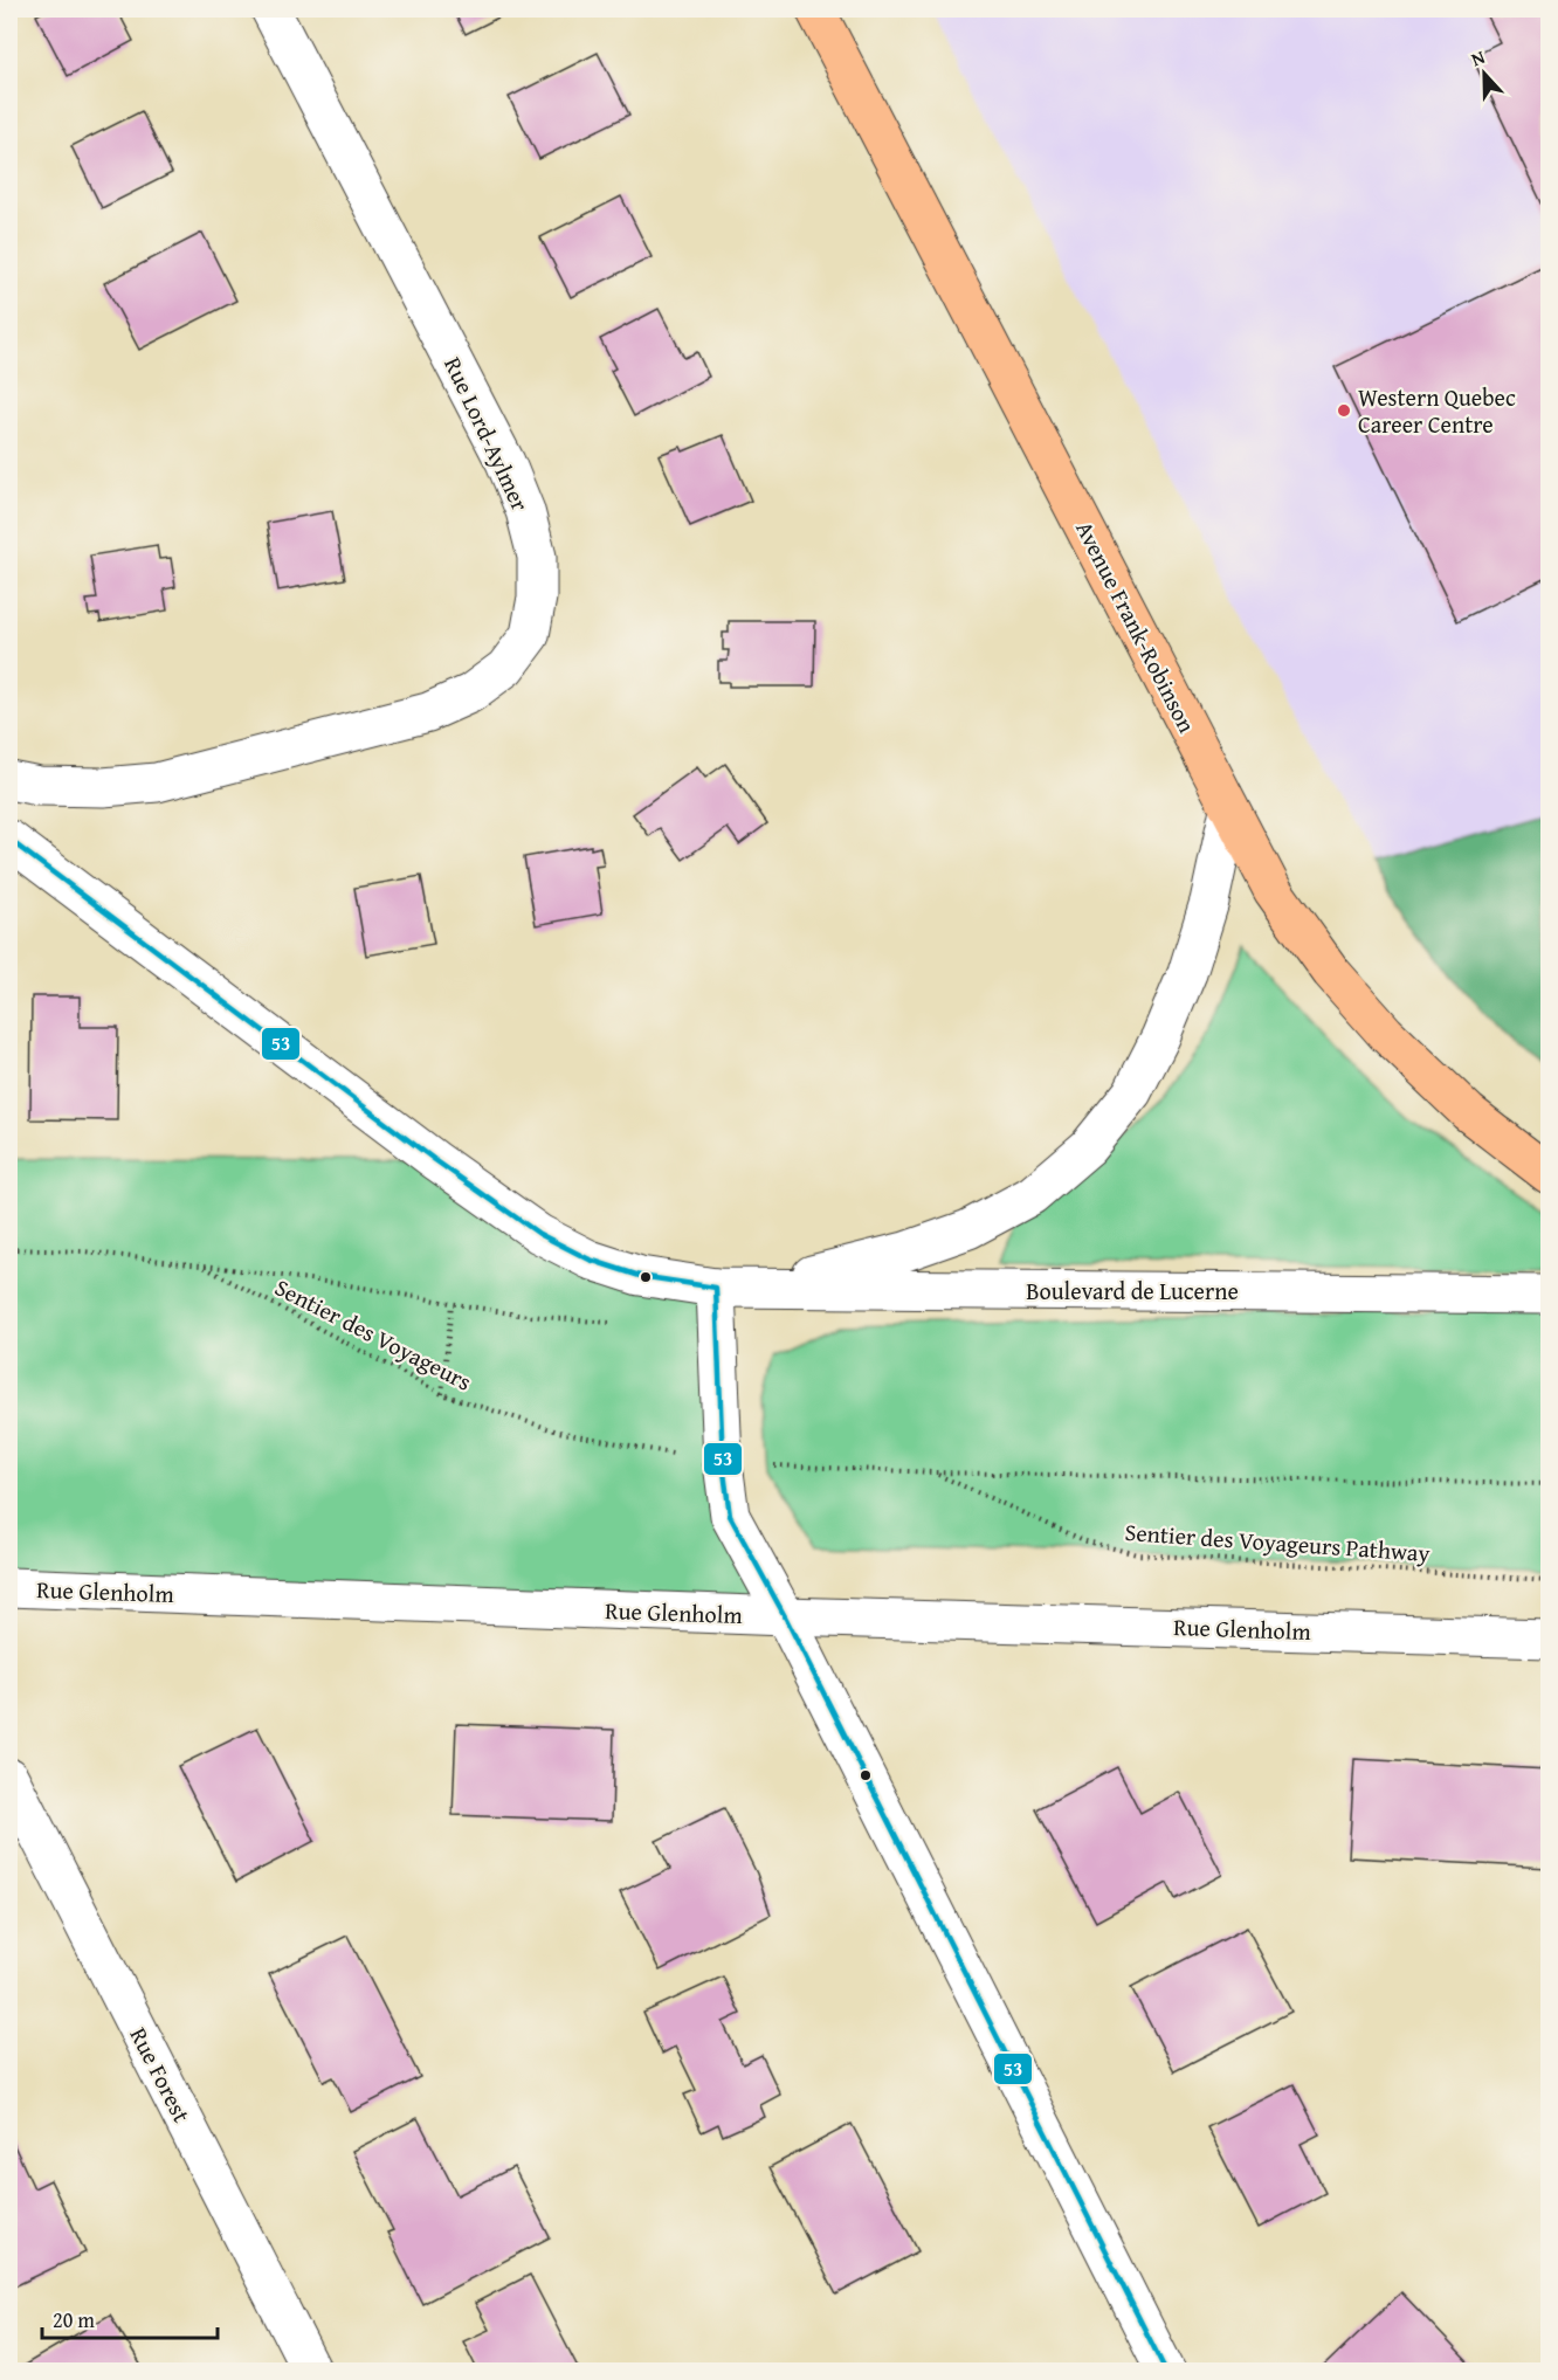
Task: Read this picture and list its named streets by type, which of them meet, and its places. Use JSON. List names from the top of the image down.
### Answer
{
  "streets": {
    "main road": ["Avenue Frank-Robinson"],
    "street": [
      "Rue Lord-Aylmer",
      "Boulevard de Lucerne",
      "Rue Glenholm",
      "Rue Forest"
    ],
    "path": ["Sentier des Voyageurs", "Sentier des Voyageurs Pathway"]
  },
  "crossings": [
    ["Sentier des Voyageurs", "Sentier des Voyageurs Pathway"]
  ],
  "places": ["Western Quebec Career Centre"],
  "lines": ["transit line 53"],
  "scale_bar": "20 m",
  "north": "top"
}
